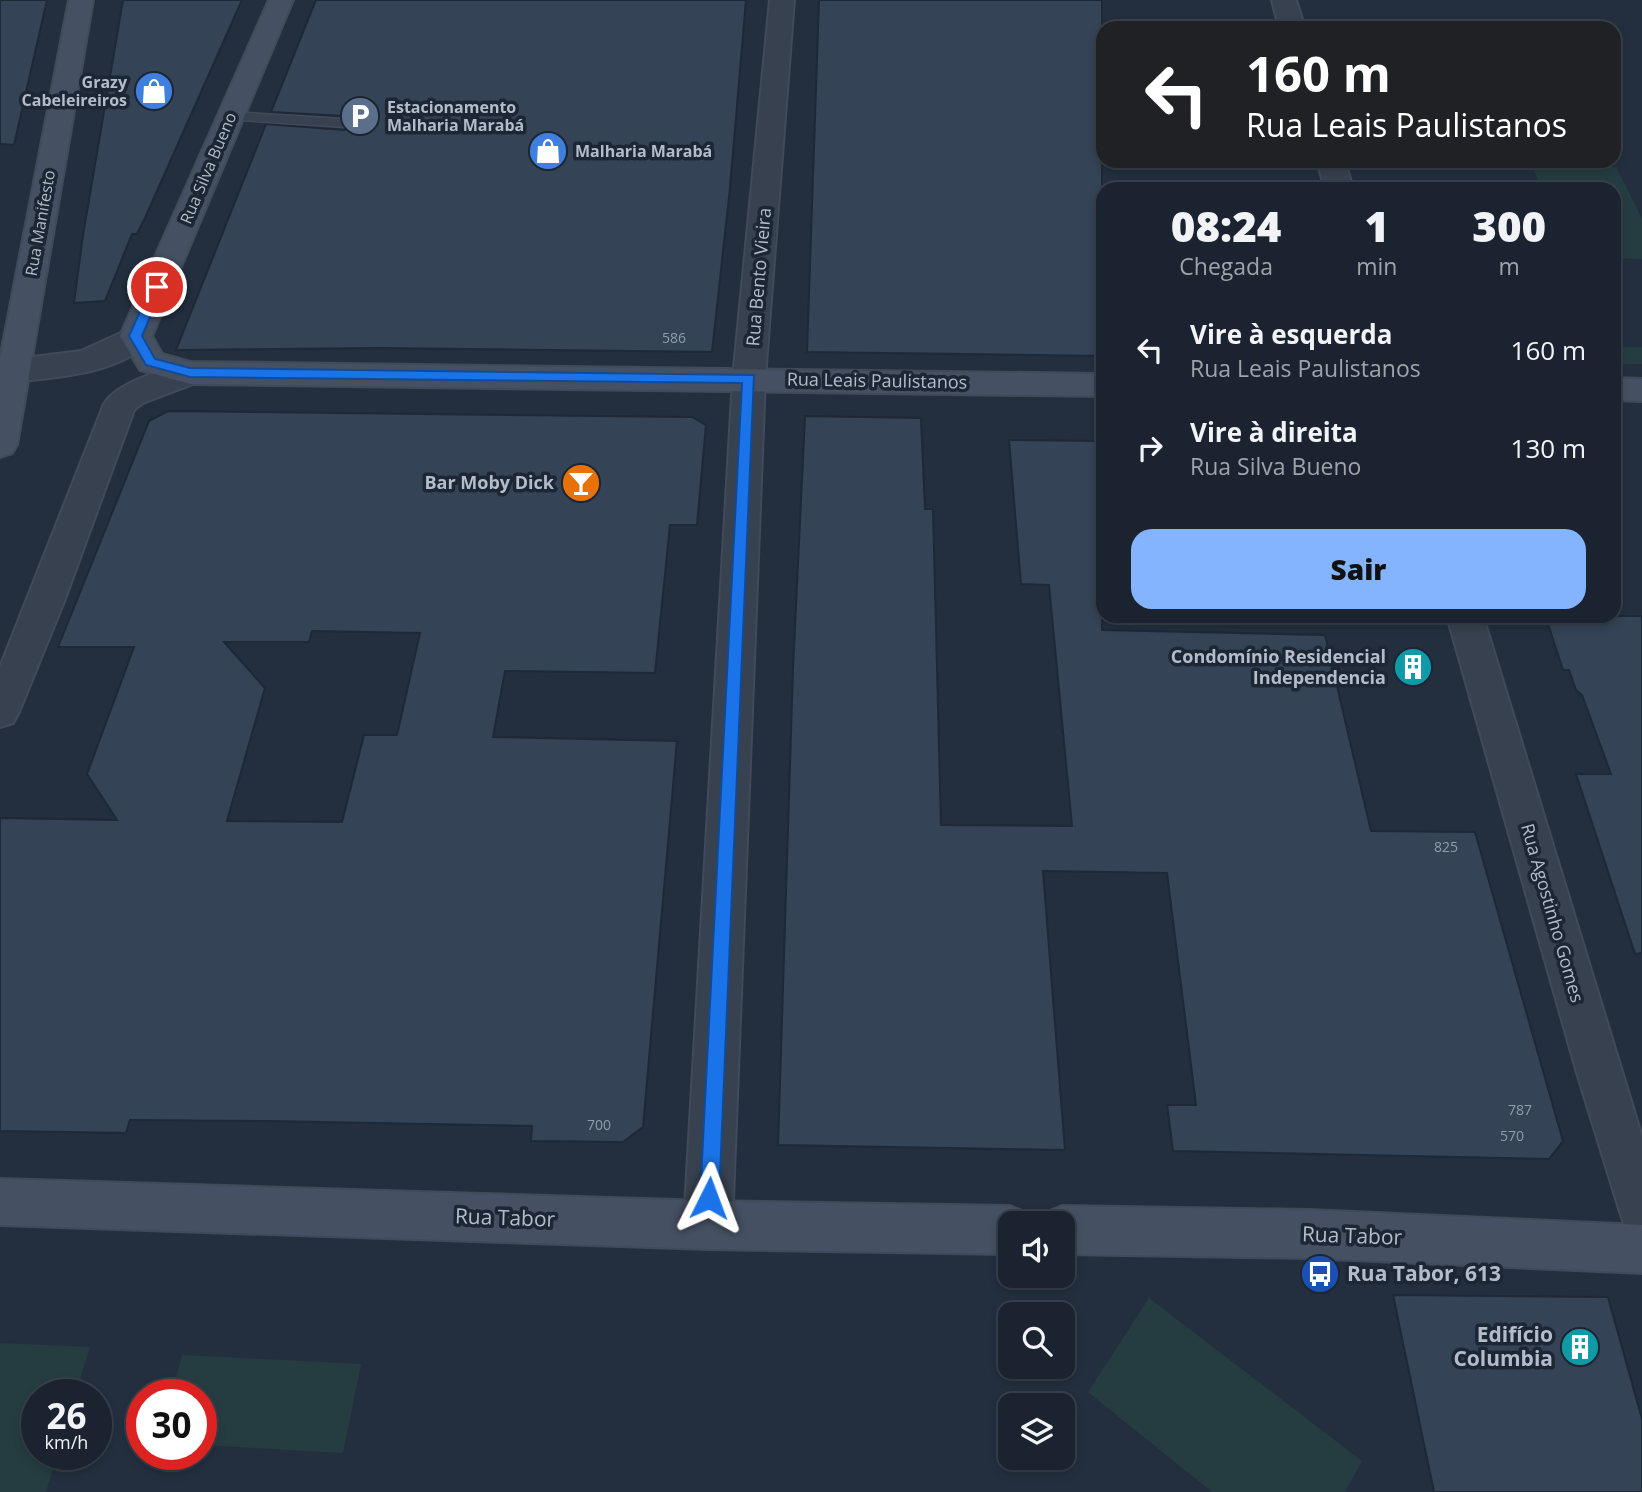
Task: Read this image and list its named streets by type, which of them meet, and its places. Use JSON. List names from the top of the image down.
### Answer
{
  "streets": {
    "main road": [
      "Rua Silva Bueno",
      "Rua Manifesto",
      "Rua Leais Paulistanos",
      "Rua Tabor"
    ],
    "street": ["Rua Bento Vieira", "Rua Agostinho Gomes"]
  },
  "crossings": [
    ["Rua Silva Bueno", "Rua Leais Paulistanos"],
    ["Rua Bento Vieira", "Rua Leais Paulistanos"],
    ["Rua Bento Vieira", "Rua Tabor"]
  ],
  "places": {
    "shop": ["Grazy Cabeleireiros", "Malharia Marabá"],
    "parking": ["Estacionamento Malharia Marabá"],
    "bar": ["Bar Moby Dick"],
    "building": ["Condomínio Residencial Independencia", "Edifício Columbia"],
    "bus stop": ["Rua Tabor, 613"]
  },
  "house_numbers": [
    "586",
    "825",
    "787",
    "700",
    "570"
  ],
  "page": {
    "turn": ["160 m", "Rua Leais Paulistanos"],
    "eta": [
      "08:24",
      "Chegada",
      "1",
      "min",
      "300",
      "m"
    ],
    "list": [
      {
        "name": "Vire à esquerda",
        "note": "Rua Leais Paulistanos",
        "value": "160 m"
      },
      {
        "name": "Vire à direita",
        "note": "Rua Silva Bueno",
        "value": "130 m"
      }
    ],
    "buttons": "Sair",
    "speed": "26 km/h",
    "limit": "30"
  }
}
